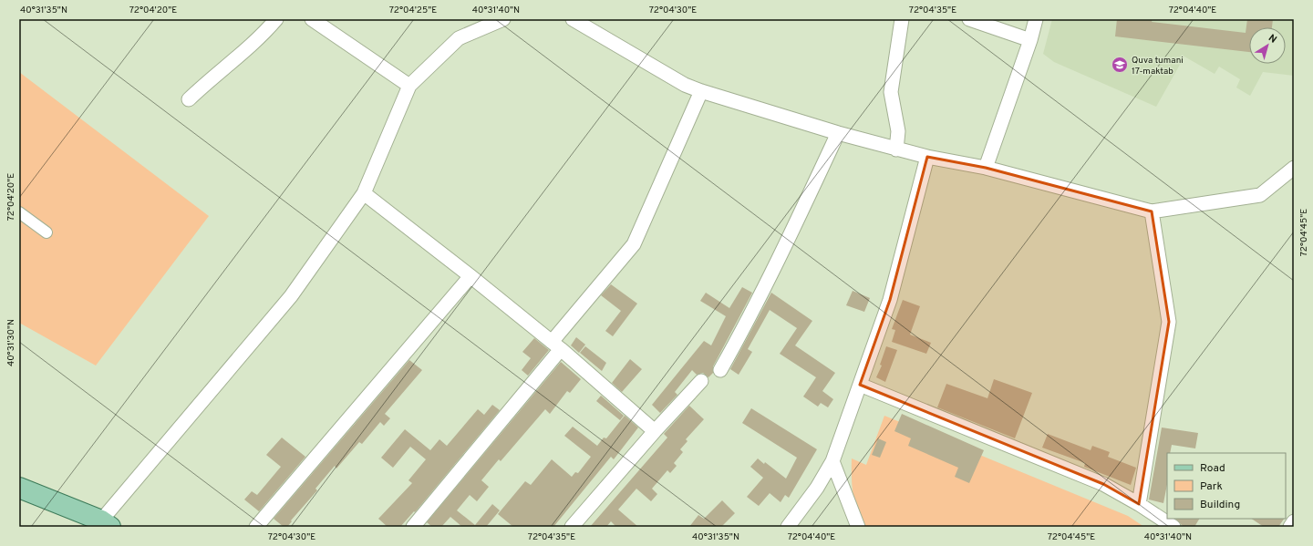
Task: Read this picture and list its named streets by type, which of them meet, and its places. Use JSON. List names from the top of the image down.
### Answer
{
  "places": {
    "school or university": ["Quva tumani 17-maktab"]
  },
  "legend": ["Road", "Park", "Building"],
  "north": "top right",
  "coordinates": [
    "40°31'35\"N",
    "72°04'20\"E",
    "72°04'25\"E",
    "40°31'40\"N",
    "72°04'30\"E",
    "72°04'35\"E",
    "72°04'40\"E",
    "72°04'45\"E",
    "40°31'30\"N"
  ]
}
